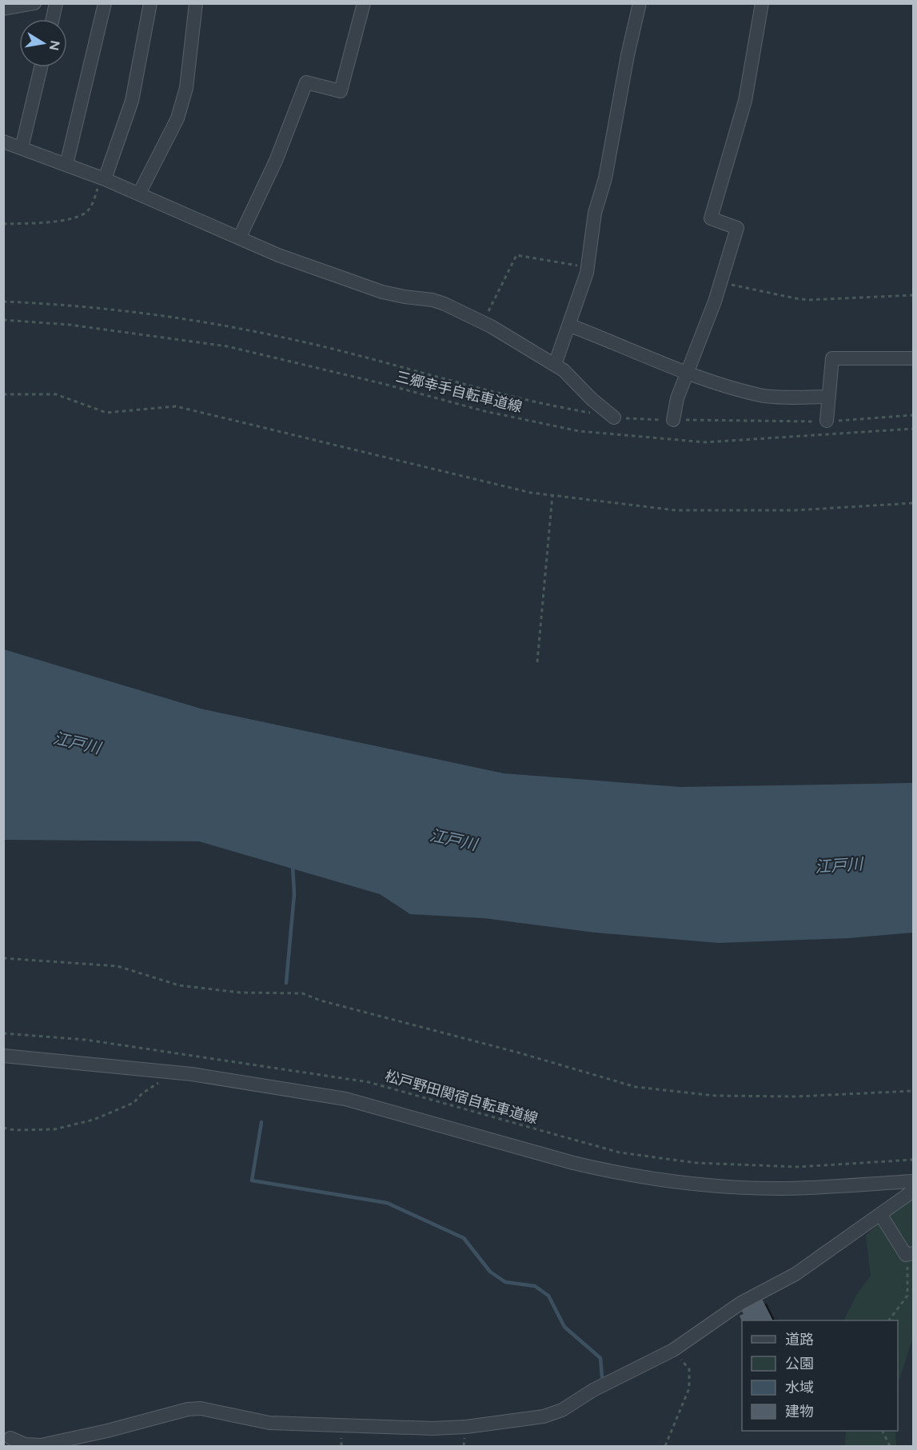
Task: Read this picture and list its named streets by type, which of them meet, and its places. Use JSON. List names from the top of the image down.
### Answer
{
  "streets": {
    "path": ["三郷幸手自転車道線", "松戸野田関宿自転車道線"]
  },
  "water": ["江戸川"],
  "legend": [
    "道路",
    "公園",
    "水域",
    "建物"
  ],
  "north": "right"
}
